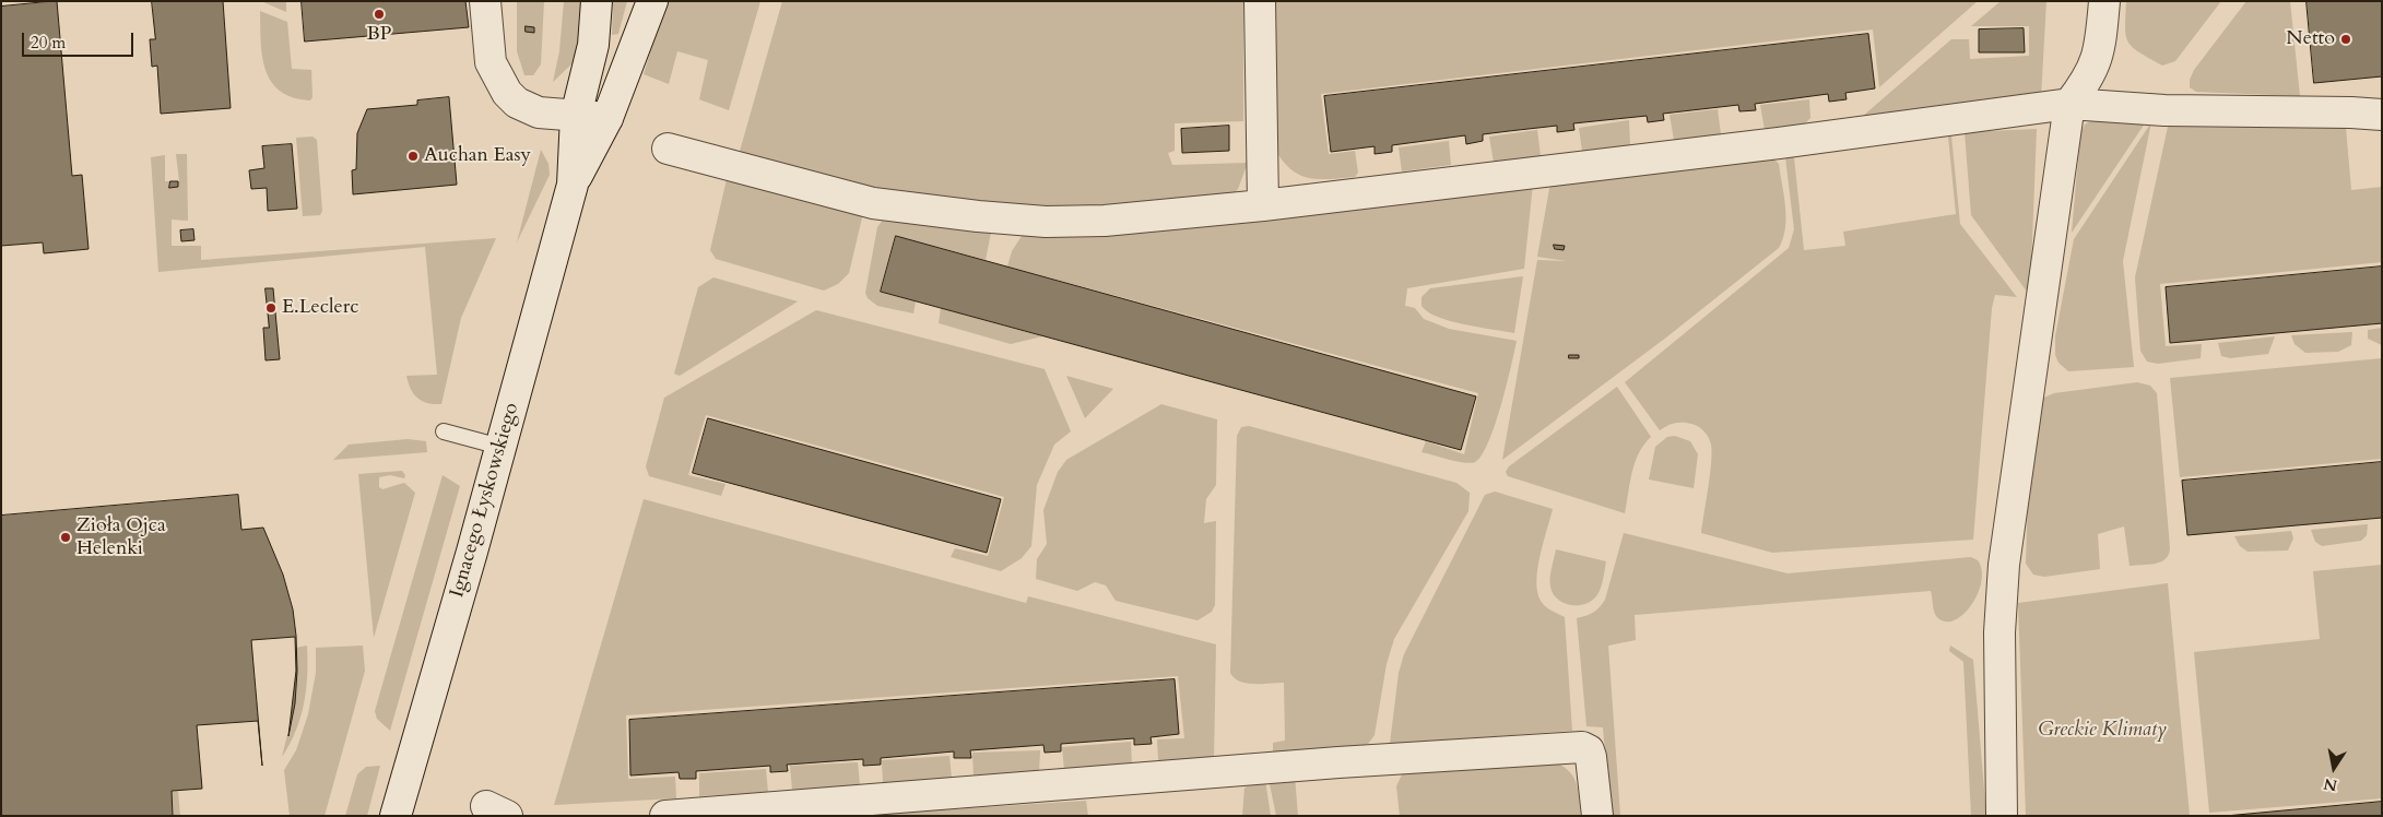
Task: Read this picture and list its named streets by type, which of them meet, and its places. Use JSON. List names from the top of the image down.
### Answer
{
  "streets": {
    "street": ["Ignacego Łyskowskiego"]
  },
  "parks": ["Greckie Klimaty"],
  "places": [
    "BP",
    "Netto",
    "Auchan Easy",
    "E.Leclerc",
    "Zioła Ojca Helenki"
  ],
  "scale_bar": "20 m",
  "north": "bottom"
}
